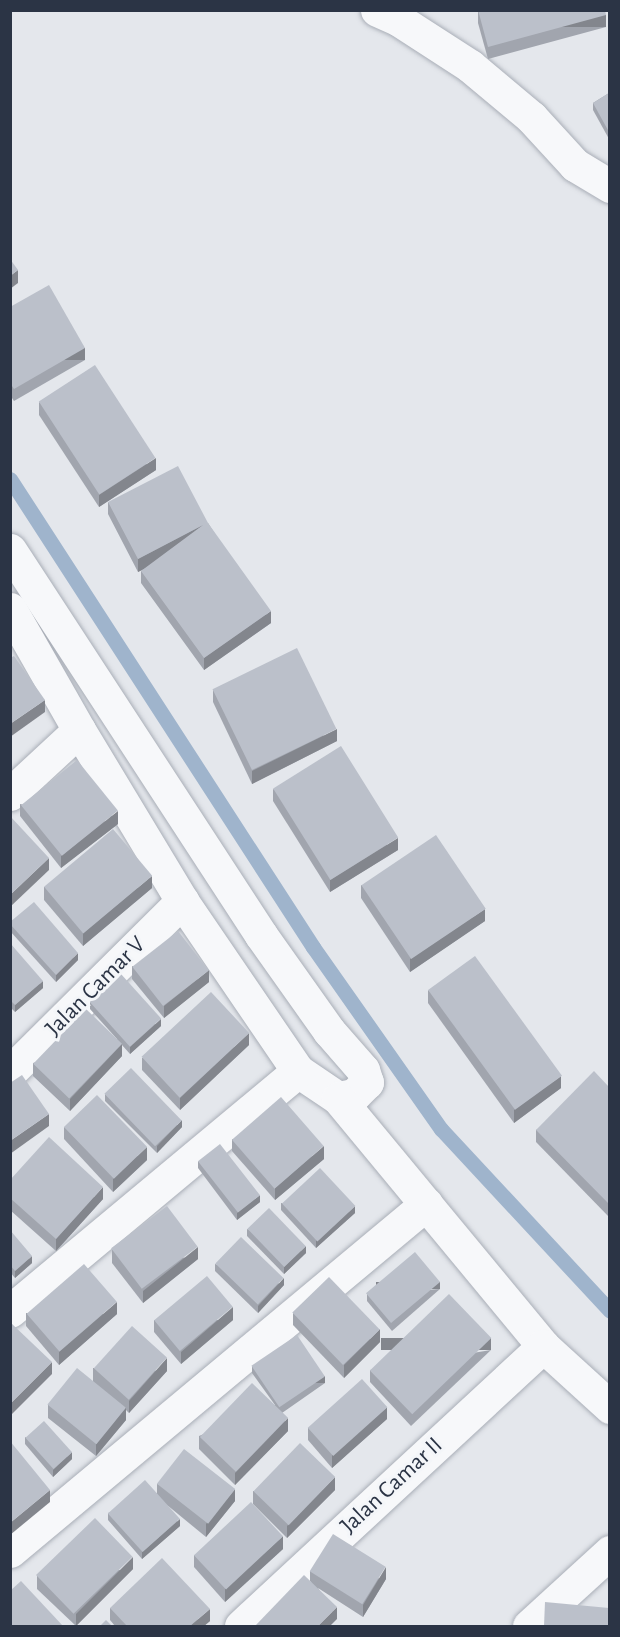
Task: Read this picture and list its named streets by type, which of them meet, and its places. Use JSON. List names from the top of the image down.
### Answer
{
  "streets": {
    "street": ["Jalan Camar V", "Jalan Camar II"]
  }
}
